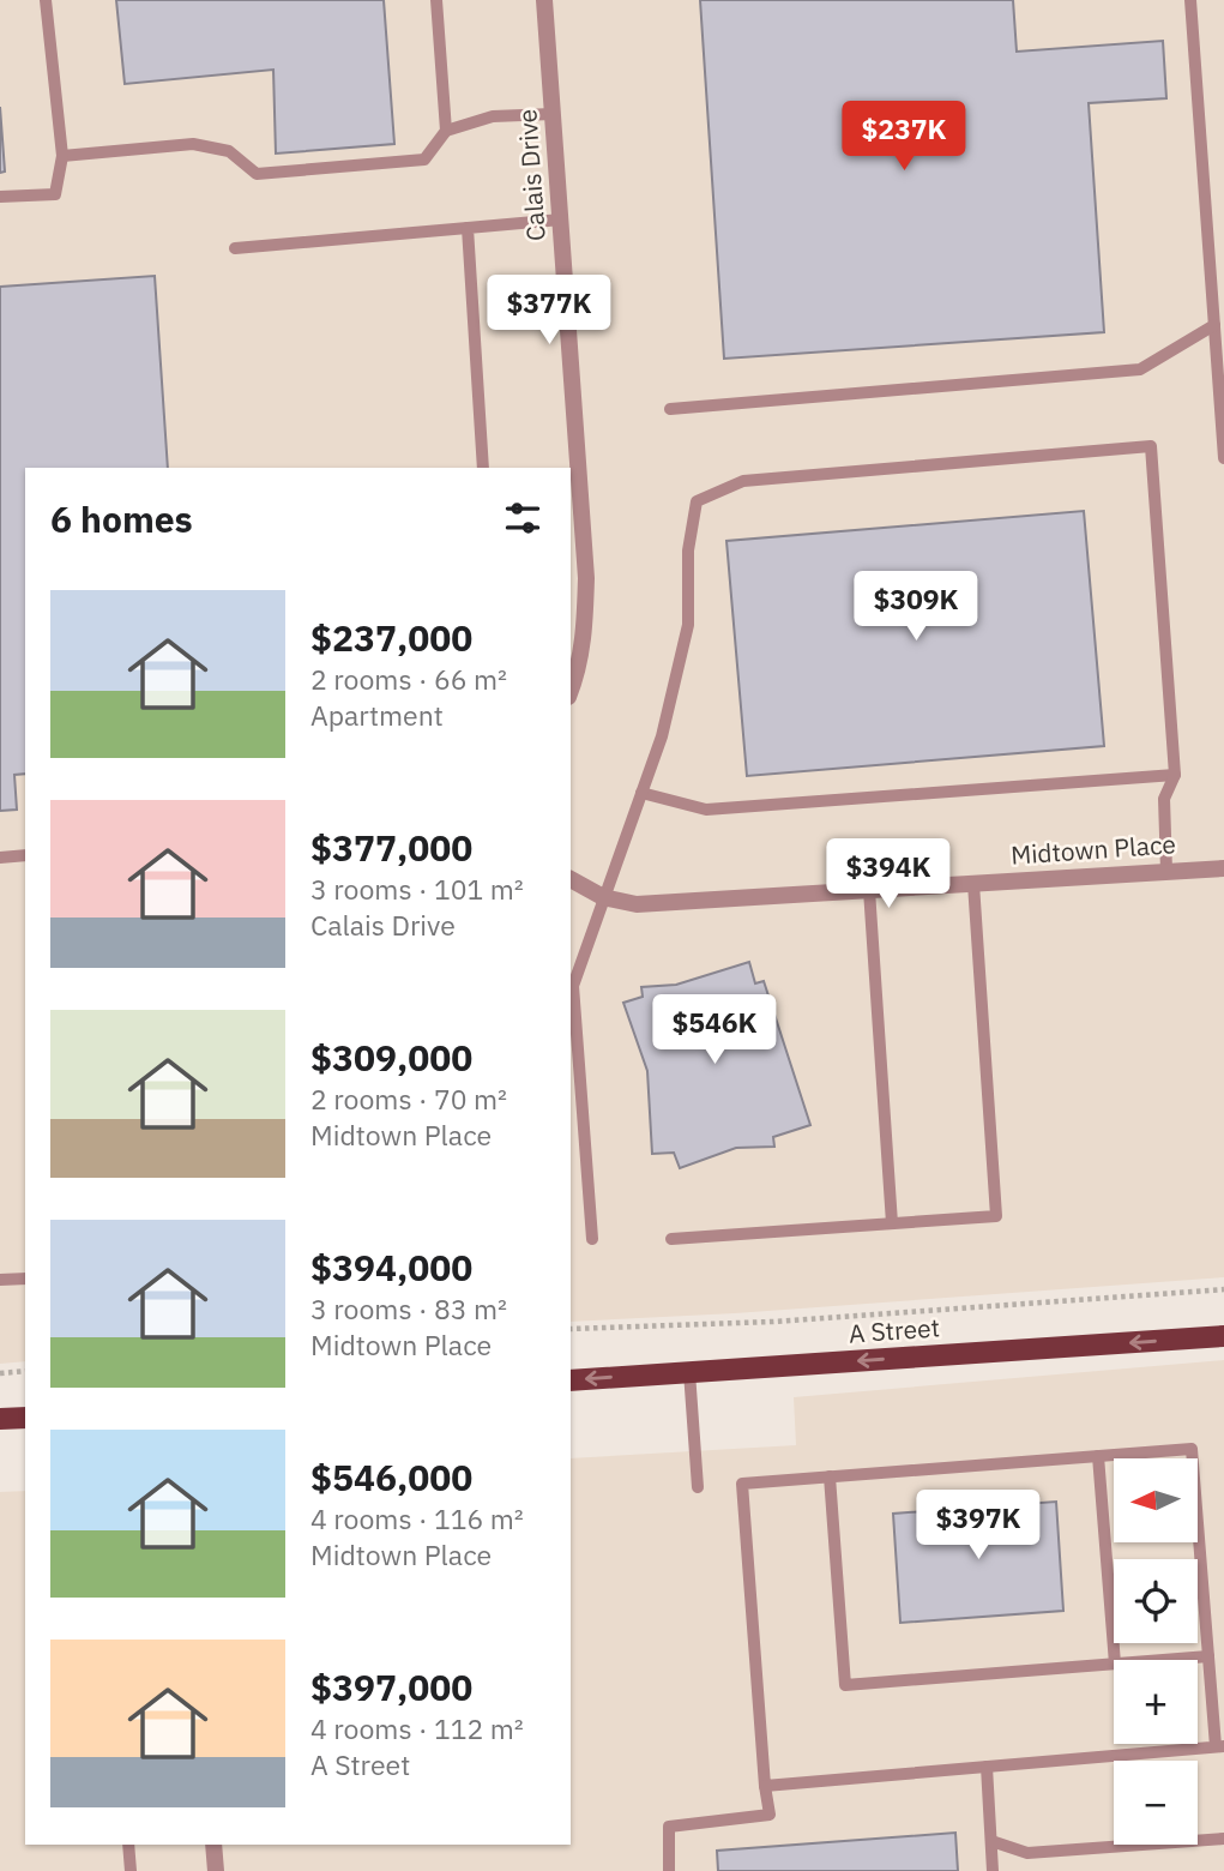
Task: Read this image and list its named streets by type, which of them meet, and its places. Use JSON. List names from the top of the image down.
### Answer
{
  "streets": {
    "main road": ["A Street"],
    "street": ["Calais Drive", "Midtown Place"]
  },
  "one_way": ["A Street"],
  "north": "left",
  "page": {
    "price": [
      "$237K",
      "$377K",
      "$309K",
      "$394K",
      "$546K",
      "$397K"
    ],
    "heading": "6 homes",
    "list": [
      {
        "name": "$237,000",
        "note": "2 rooms · 66 m² · Apartment"
      },
      {
        "name": "$377,000",
        "note": "3 rooms · 101 m² · Calais Drive"
      },
      {
        "name": "$309,000",
        "note": "2 rooms · 70 m² · Midtown Place"
      },
      {
        "name": "$394,000",
        "note": "3 rooms · 83 m² · Midtown Place"
      },
      {
        "name": "$546,000",
        "note": "4 rooms · 116 m² · Midtown Place"
      },
      {
        "name": "$397,000",
        "note": "4 rooms · 112 m² · A Street"
      }
    ],
    "map_buttons": ["+", "−"]
  }
}
